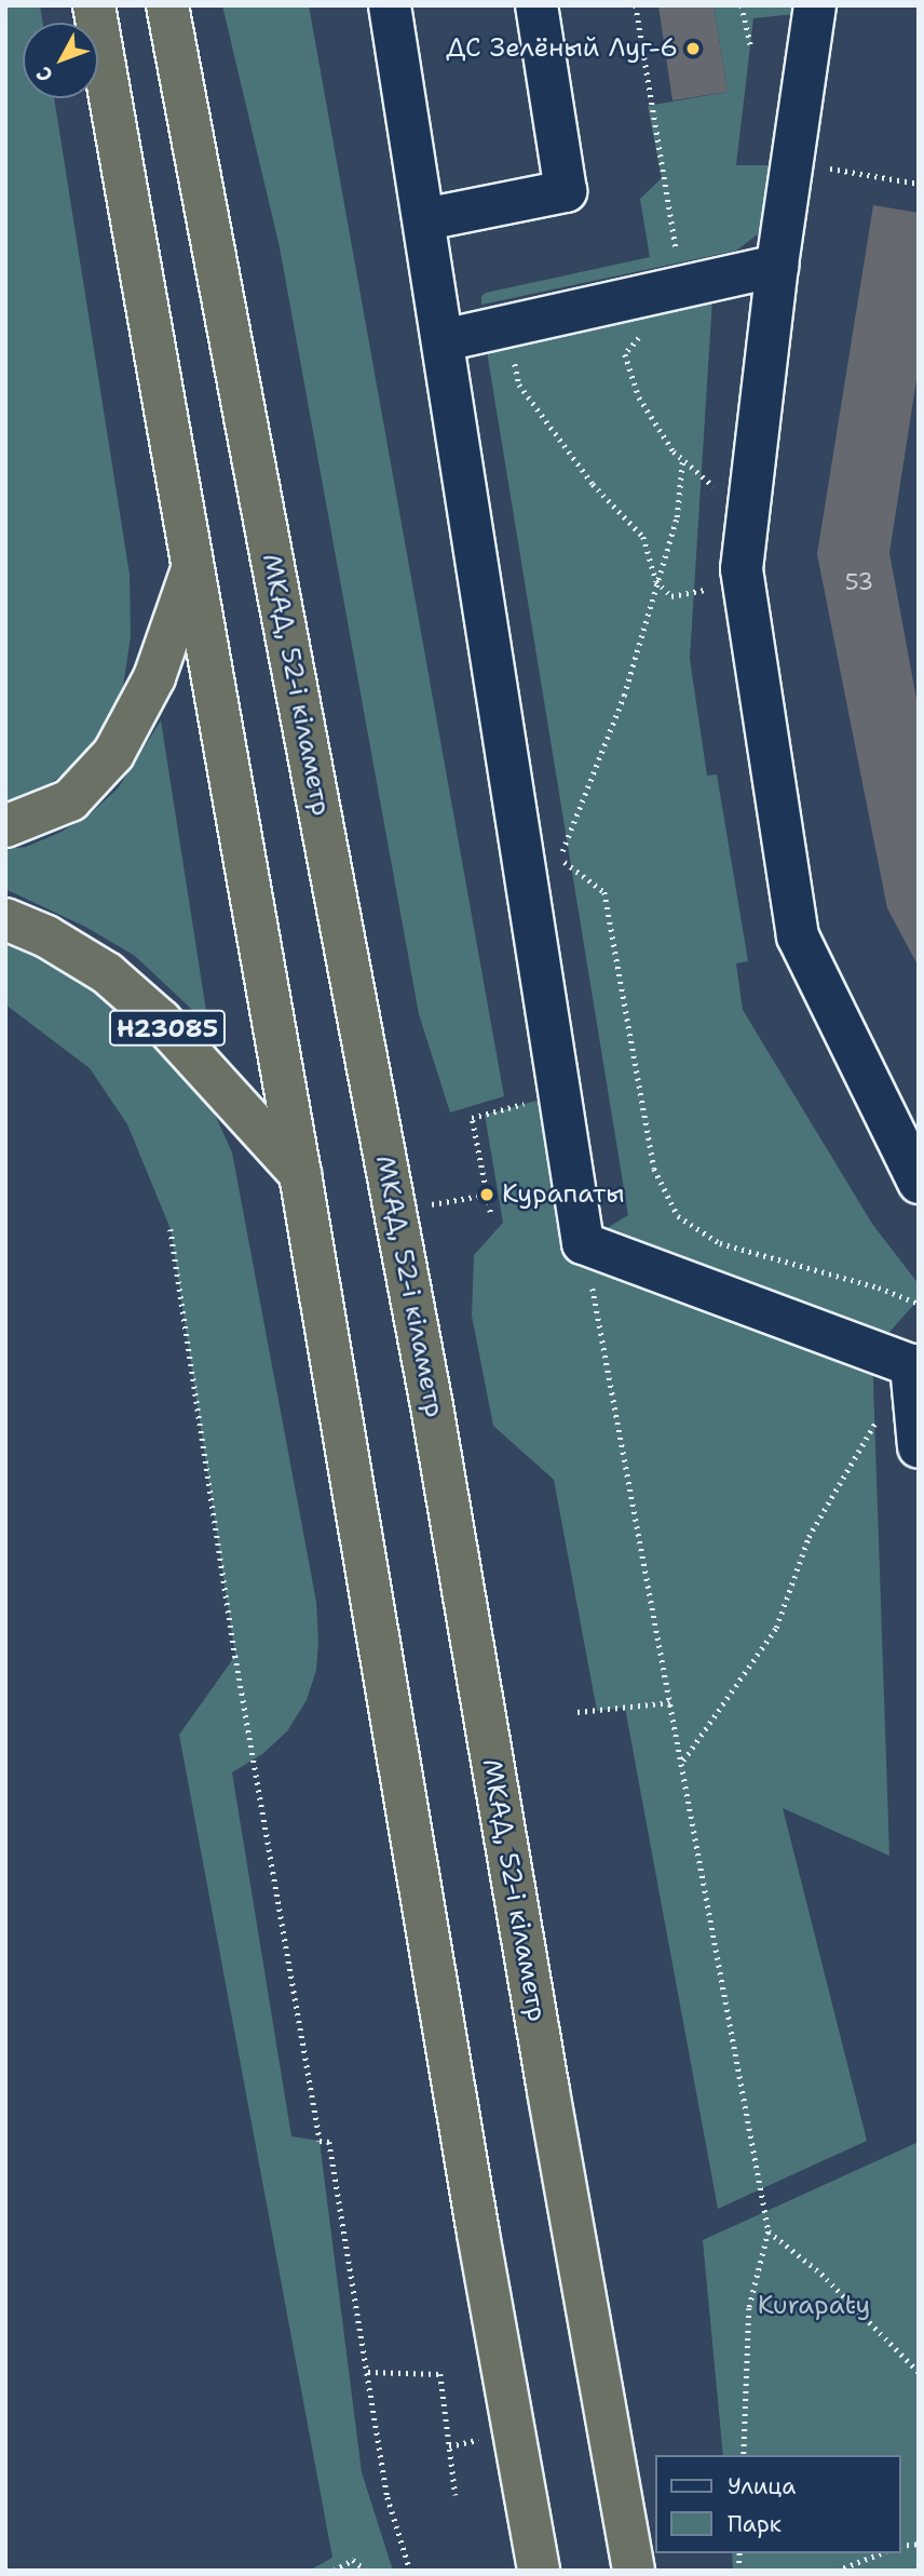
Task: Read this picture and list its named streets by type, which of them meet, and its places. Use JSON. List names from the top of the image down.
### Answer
{
  "streets": {
    "highway": ["МКАД, 52-і кіламетр", "Н23085"]
  },
  "parks": ["Kurapaty"],
  "places": ["ДС Зелёный Луг-6", "Курапаты"],
  "house_numbers": ["53"],
  "legend": ["Улица", "Парк"],
  "north": "bottom left"
}
